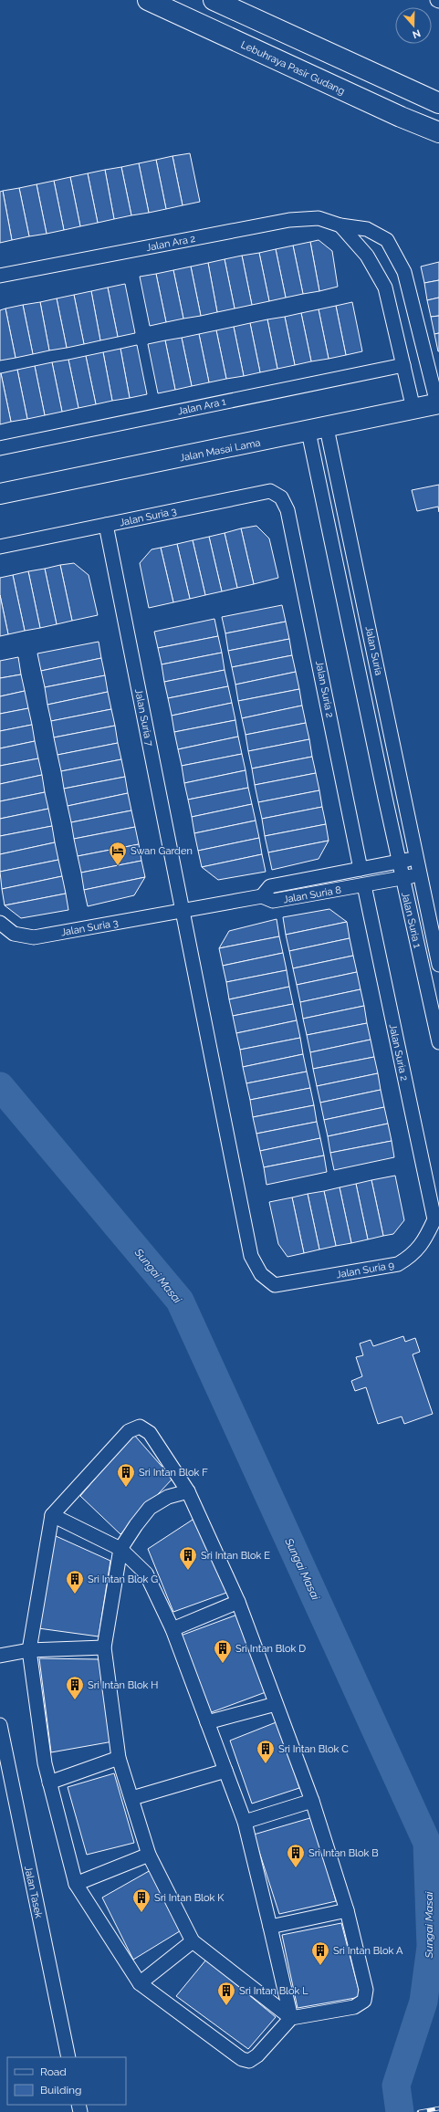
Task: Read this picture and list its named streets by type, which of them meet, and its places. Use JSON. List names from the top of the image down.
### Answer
{
  "streets": {
    "main road": ["Lebuhraya Pasir Gudang", "Jalan Masai Lama"],
    "street": [
      "Jalan Ara 2",
      "Jalan Ara 1",
      "Jalan Suria 3",
      "Jalan Suria",
      "Jalan Suria 2",
      "Jalan Suria 7",
      "Jalan Suria 8",
      "Jalan Suria 1",
      "Jalan Suria 9",
      "Jalan Tasek"
    ]
  },
  "crossings": [
    ["Jalan Ara 2", "Jalan Masai Lama"],
    ["Jalan Masai Lama", "Jalan Suria"],
    ["Jalan Suria 3", "Jalan Suria 2"],
    ["Jalan Suria 3", "Jalan Suria 7"],
    ["Jalan Suria 3", "Jalan Suria 8"],
    ["Jalan Suria", "Jalan Suria 8"],
    ["Jalan Suria", "Jalan Suria 1"],
    ["Jalan Suria 2", "Jalan Suria 8"],
    ["Jalan Suria 2", "Jalan Suria 9"],
    ["Jalan Suria 7", "Jalan Suria 8"],
    ["Jalan Suria 7", "Jalan Suria 9"],
    ["Jalan Suria 8", "Jalan Suria 1"]
  ],
  "water": ["Sungai Masai"],
  "places": {
    "hotel": ["Swan Garden"],
    "building": [
      "Sri Intan Blok F",
      "Sri Intan Blok E",
      "Sri Intan Blok G",
      "Sri Intan Blok D",
      "Sri Intan Blok H",
      "Sri Intan Blok C",
      "Sri Intan Blok B",
      "Sri Intan Blok K",
      "Sri Intan Blok A",
      "Sri Intan Blok L"
    ]
  },
  "legend": ["Road", "Building"],
  "north": "bottom"
}
